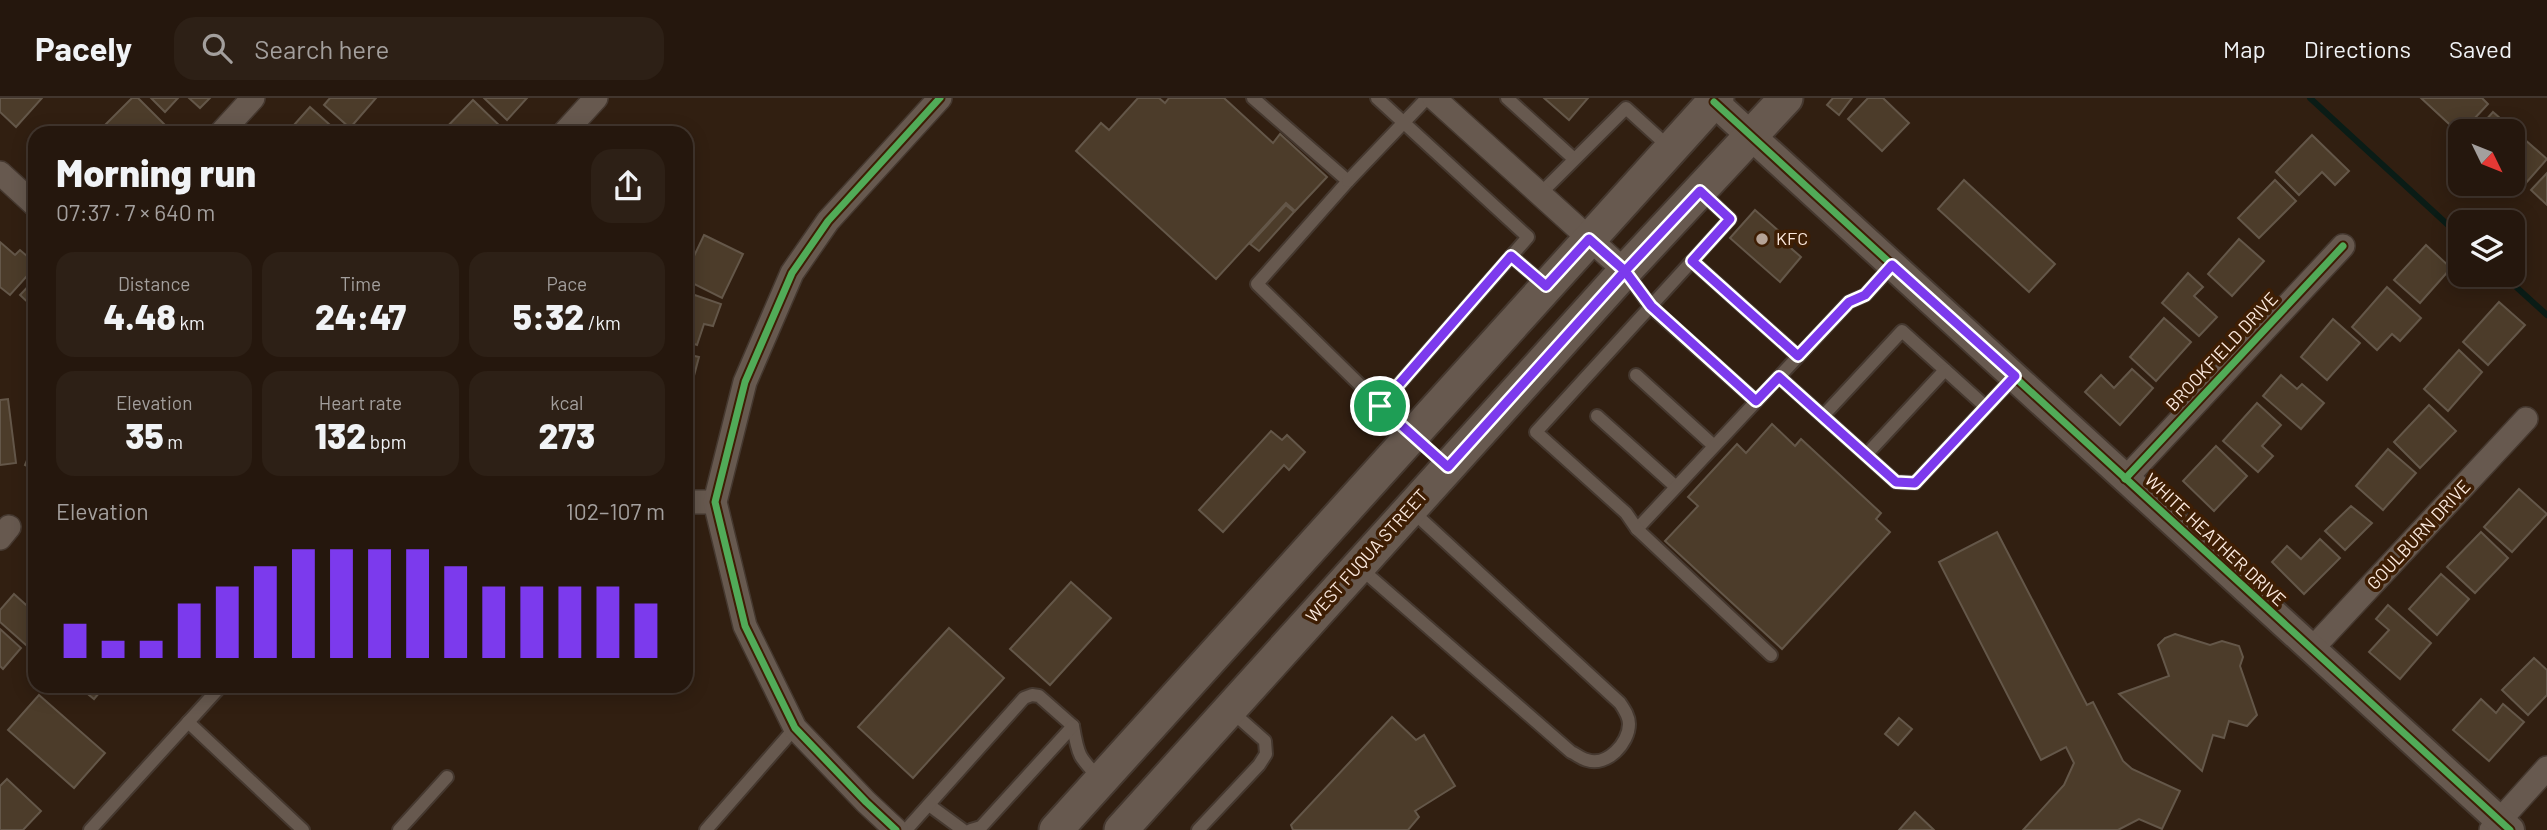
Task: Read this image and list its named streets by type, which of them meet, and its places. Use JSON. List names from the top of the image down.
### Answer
{
  "streets": {
    "main road": ["WEST FUQUA STREET"],
    "street": ["BROOKFIELD DRIVE", "GOULBURN DRIVE", "WHITE HEATHER DRIVE"]
  },
  "crossings": [
    ["BROOKFIELD DRIVE", "WHITE HEATHER DRIVE"],
    ["GOULBURN DRIVE", "WHITE HEATHER DRIVE"],
    ["WHITE HEATHER DRIVE", "WEST FUQUA STREET"]
  ],
  "places": ["KFC"],
  "north": "bottom right",
  "page": {
    "header": "Pacely",
    "search": "Search here",
    "nav": ["Map", "Directions", "Saved"],
    "heading": ["Morning run", "07:37 · 7 × 640 m"],
    "stats": [
      ["Distance", "4.48 km"],
      ["Time", "24:47"],
      ["Pace", "5:32 /km"],
      ["Elevation", "35 m"],
      ["Heart rate", "132 bpm"],
      ["kcal", "273"]
    ],
    "chart": ["Elevation", "102–107 m"]
  }
}
